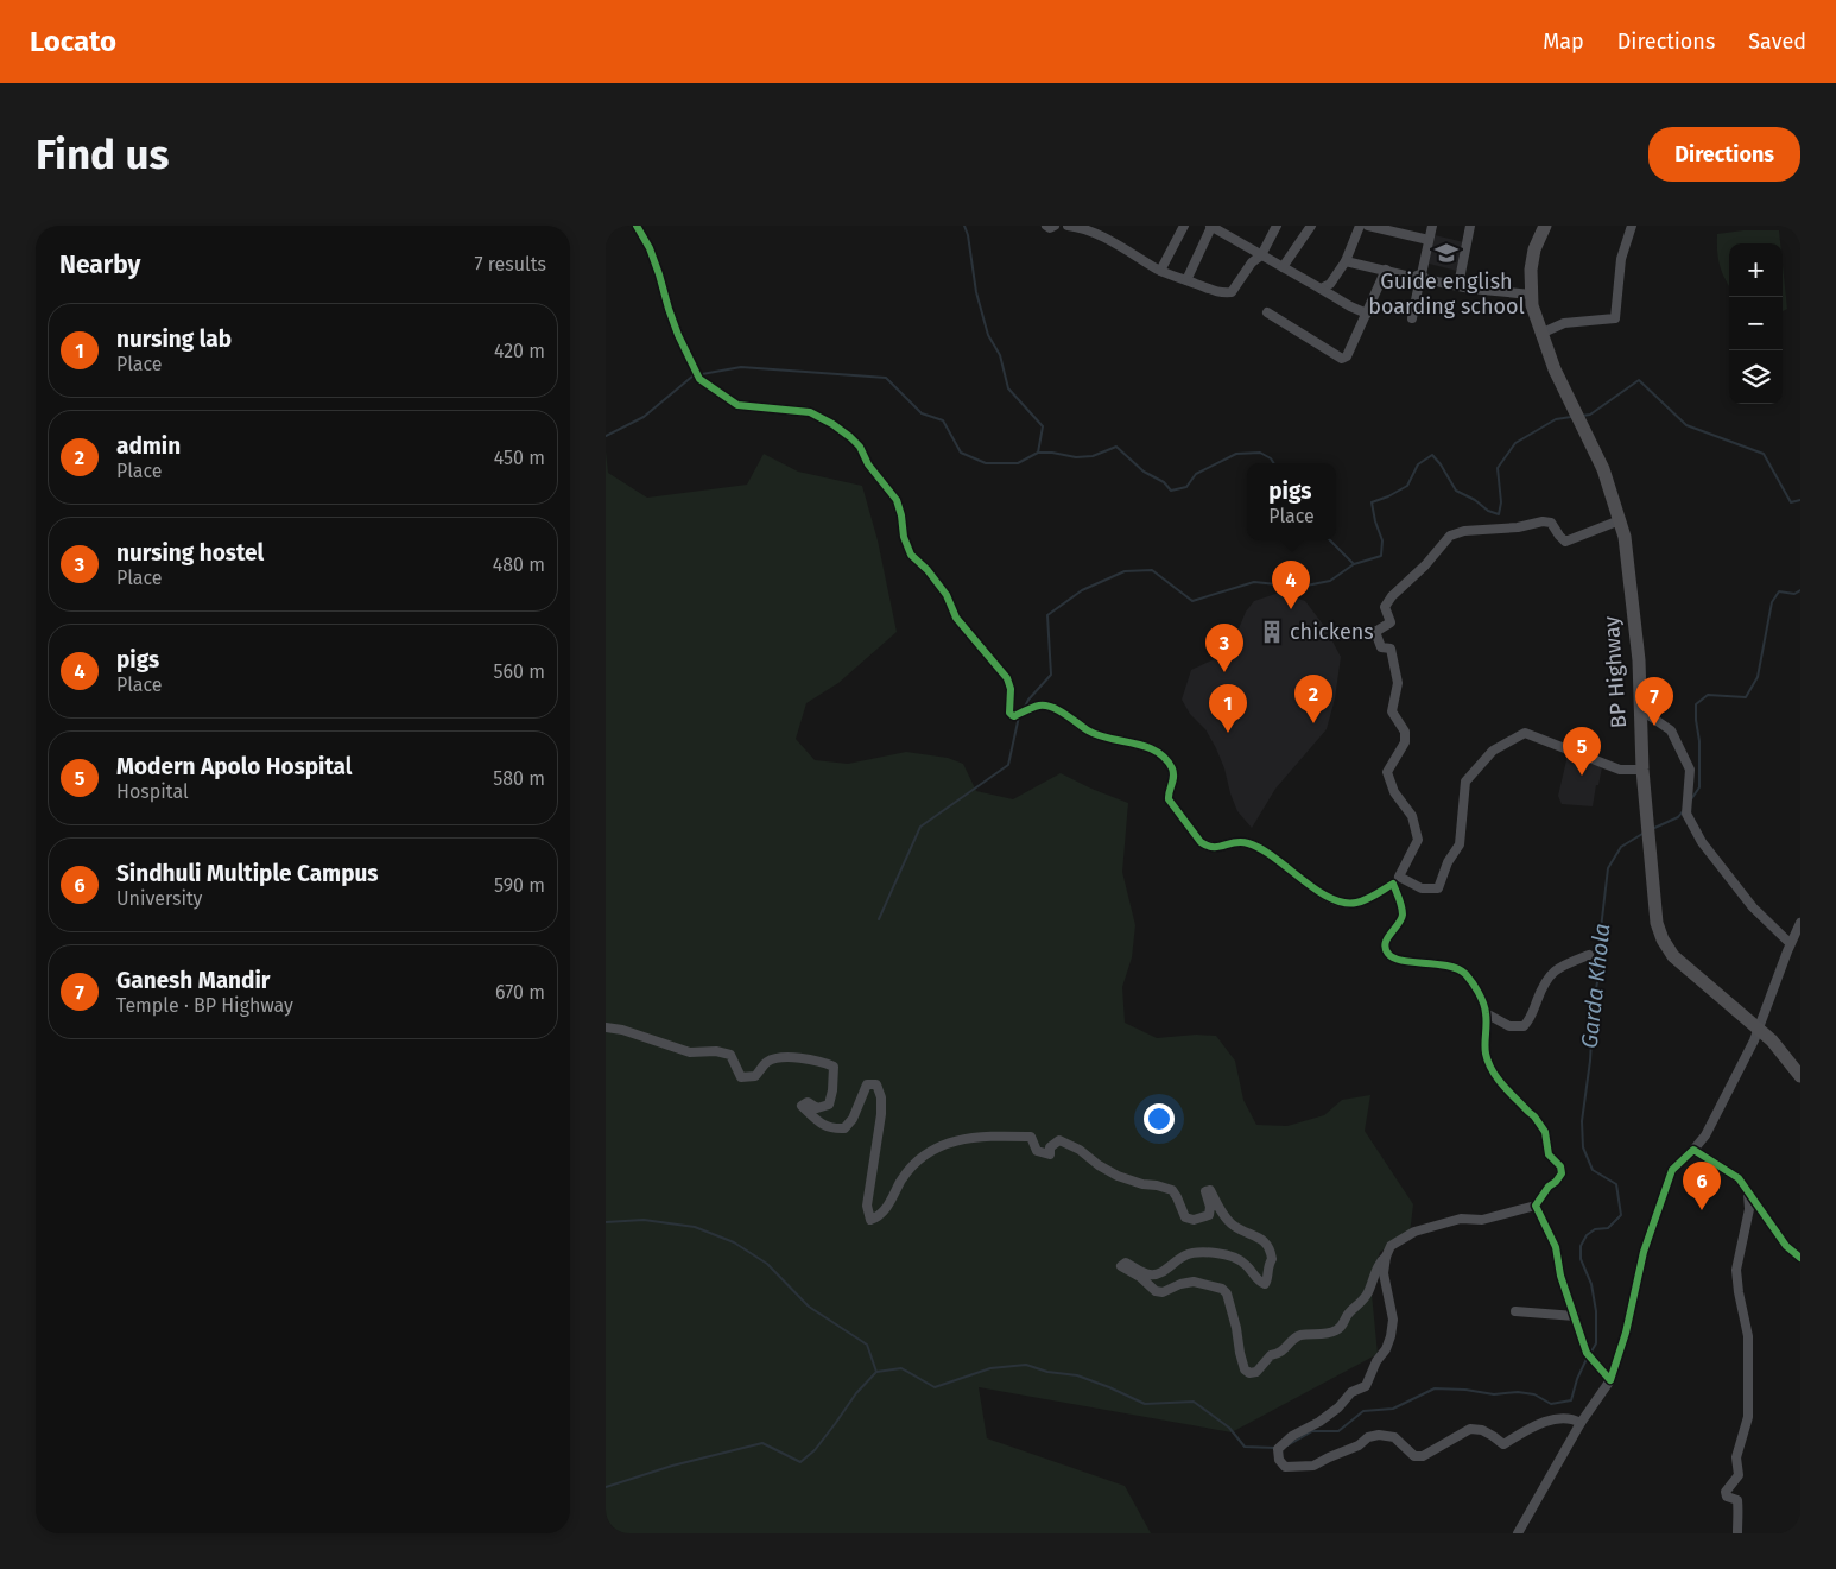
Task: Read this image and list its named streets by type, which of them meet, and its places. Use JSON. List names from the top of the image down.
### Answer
{
  "streets": {
    "highway": ["BP Highway"]
  },
  "water": ["Garda Khola"],
  "places": {
    "school or university": ["Guide english boarding school"],
    "building": ["chickens"]
  },
  "page": {
    "header": "Locato",
    "nav": ["Map", "Directions", "Saved"],
    "buttons": "Directions",
    "title": "Find us",
    "heading": ["Nearby", "7 results"],
    "map_buttons": ["+", "−"],
    "list": [
      {
        "mark": "1",
        "name": "nursing lab",
        "note": "Place",
        "value": "420 m"
      },
      {
        "mark": "2",
        "name": "admin",
        "note": "Place",
        "value": "450 m"
      },
      {
        "mark": "3",
        "name": "nursing hostel",
        "note": "Place",
        "value": "480 m"
      },
      {
        "mark": "4",
        "name": "pigs",
        "note": "Place",
        "value": "560 m"
      },
      {
        "mark": "5",
        "name": "Modern Apolo Hospital",
        "note": "Hospital",
        "value": "580 m"
      },
      {
        "mark": "6",
        "name": "Sindhuli Multiple Campus",
        "note": "University",
        "value": "590 m"
      },
      {
        "mark": "7",
        "name": "Ganesh Mandir",
        "note": "Temple · BP Highway",
        "value": "670 m"
      }
    ],
    "popup": ["pigs", "Place"],
    "pins": [
      "4",
      "3",
      "2",
      "7",
      "1",
      "5",
      "6"
    ]
  }
}
